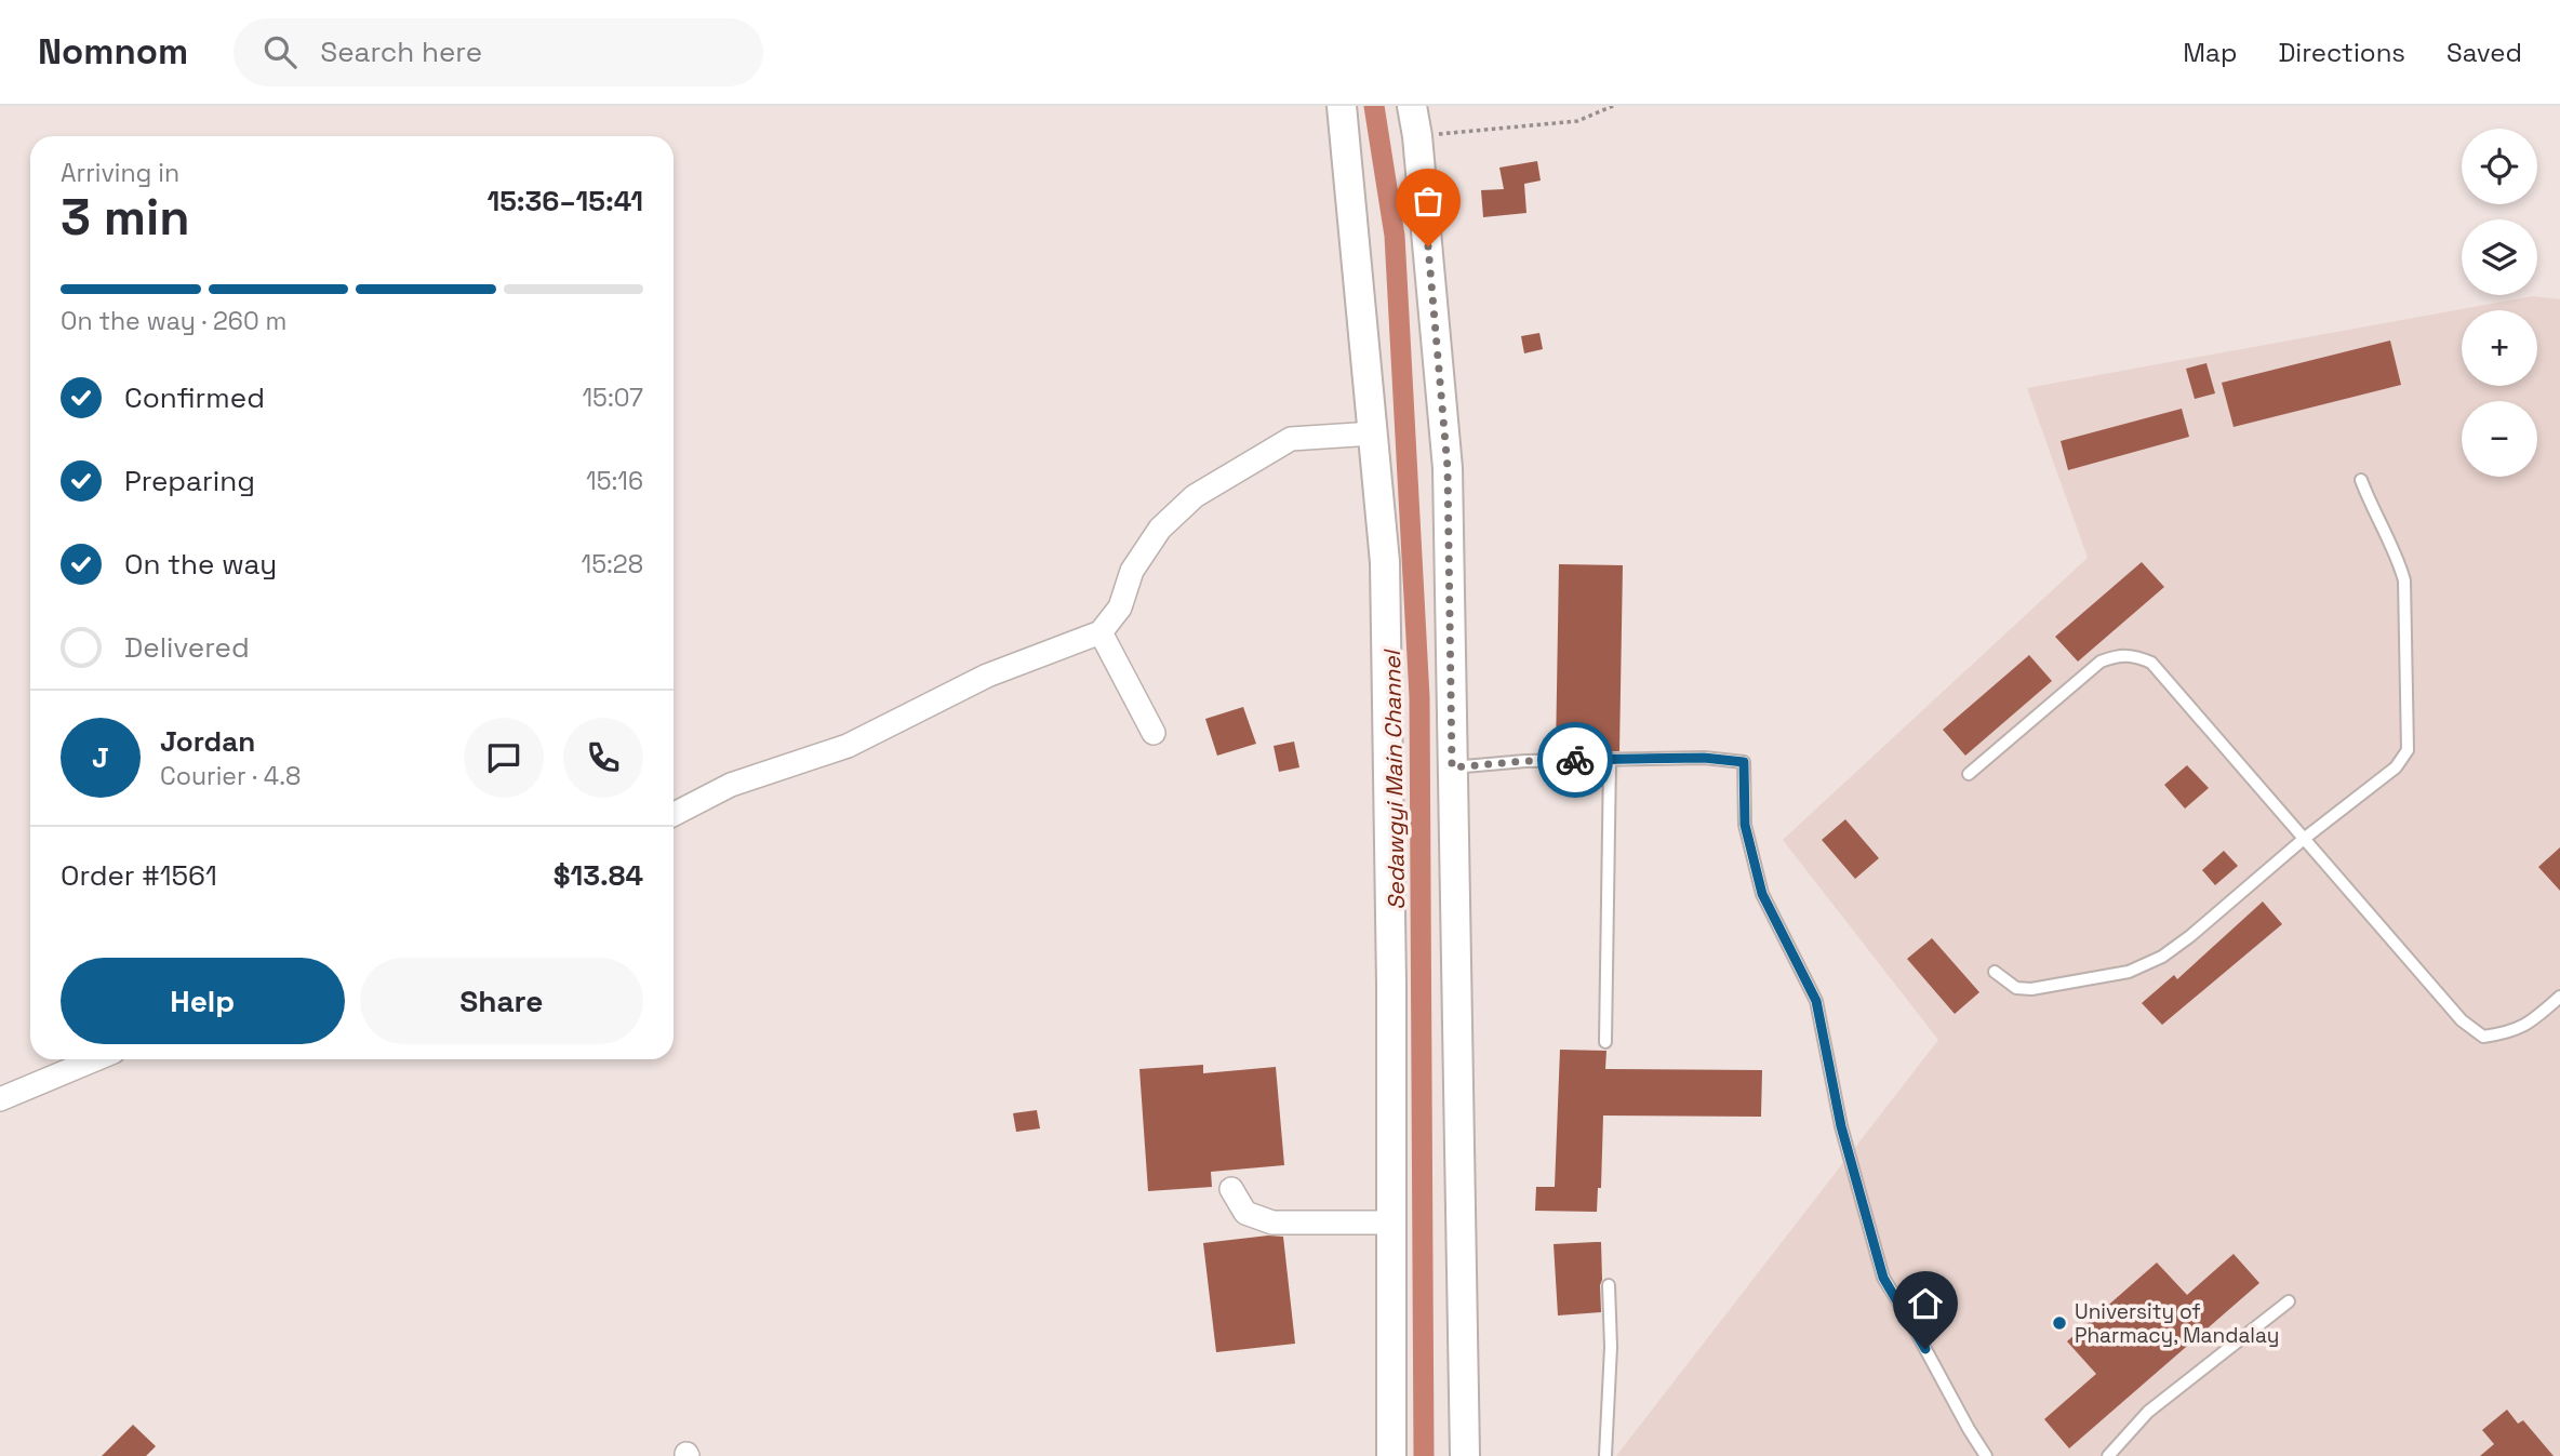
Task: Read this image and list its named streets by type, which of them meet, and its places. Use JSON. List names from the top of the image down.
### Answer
{
  "water": ["Sedawgyi Main Channel"],
  "places": ["University of Pharmacy, Mandalay"],
  "page": {
    "header": "Nomnom",
    "search": "Search here",
    "nav": ["Map", "Directions", "Saved"],
    "map_buttons": ["+", "−"],
    "heading": ["3 min", "Arriving in", "15:36–15:41"],
    "panel": [
      "Jordan",
      "Courier · 4.8",
      "Order #1561",
      "$13.84"
    ],
    "bar": "On the way · 260 m",
    "list": [
      ["Confirmed", "15:07"],
      ["Preparing", "15:16"],
      ["On the way", "15:28"],
      "Delivered"
    ],
    "round": "J",
    "buttons": ["Help", "Share"]
  }
}
